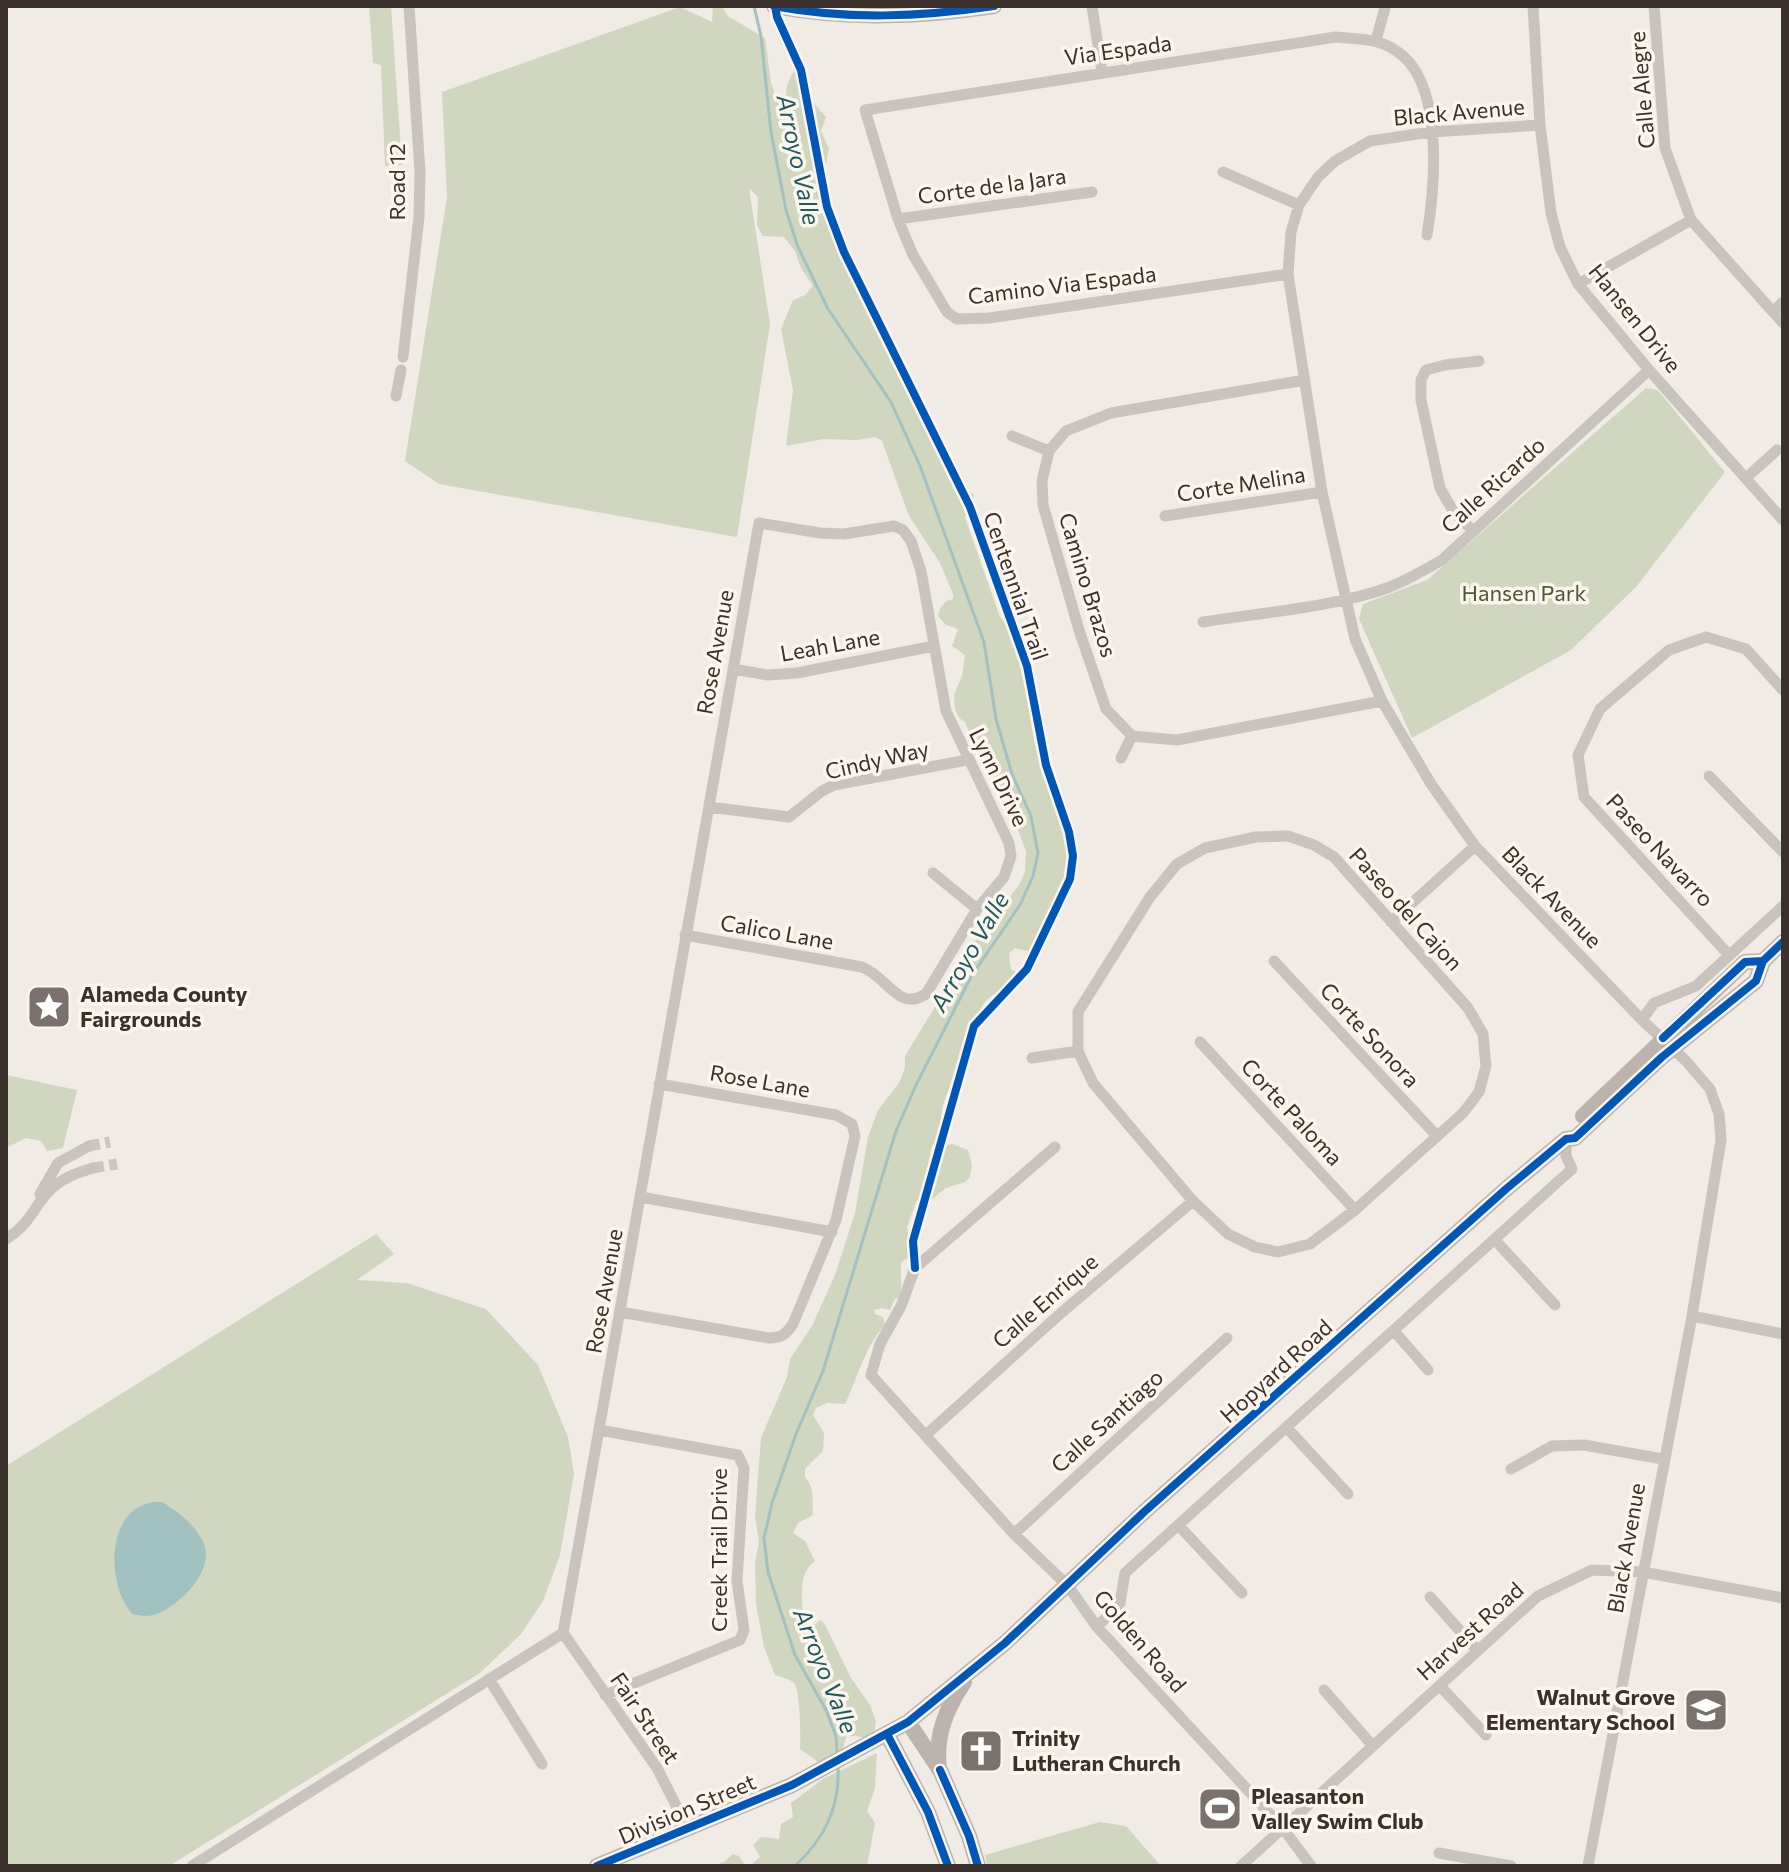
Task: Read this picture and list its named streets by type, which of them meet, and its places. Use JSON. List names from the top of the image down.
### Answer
{
  "streets": {
    "main road": ["Hopyard Road", "Division Street"],
    "street": [
      "Via Espada",
      "Calle Alegre",
      "Black Avenue",
      "Road 12",
      "Corte de la Jara",
      "Camino Via Espada",
      "Hansen Drive",
      "Corte Melina",
      "Calle Ricardo",
      "Camino Brazos",
      "Leah Lane",
      "Rose Avenue",
      "Cindy Way",
      "Lynn Drive",
      "Paseo Navarro",
      "Paseo del Cajon",
      "Calico Lane",
      "Corte Sonora",
      "Rose Lane",
      "Corte Paloma",
      "Calle Enrique",
      "Calle Santiago",
      "Creek Trail Drive",
      "Harvest Road",
      "Golden Road",
      "Fair Street"
    ],
    "cycle path": ["Centennial Trail"]
  },
  "crossings": [
    ["Via Espada", "Black Avenue"],
    ["Via Espada", "Corte de la Jara"],
    ["Via Espada", "Camino Via Espada"],
    ["Black Avenue", "Camino Via Espada"],
    ["Black Avenue", "Hansen Drive"],
    ["Black Avenue", "Corte Melina"],
    ["Black Avenue", "Calle Ricardo"],
    ["Black Avenue", "Hopyard Road"],
    ["Black Avenue", "Harvest Road"],
    ["Corte de la Jara", "Camino Via Espada"],
    ["Hansen Drive", "Calle Ricardo"],
    ["Leah Lane", "Rose Avenue"],
    ["Leah Lane", "Lynn Drive"],
    ["Rose Avenue", "Cindy Way"],
    ["Rose Avenue", "Lynn Drive"],
    ["Rose Avenue", "Calico Lane"],
    ["Rose Avenue", "Rose Lane"],
    ["Rose Avenue", "Creek Trail Drive"],
    ["Rose Avenue", "Fair Street"],
    ["Cindy Way", "Lynn Drive"],
    ["Lynn Drive", "Calico Lane"],
    ["Paseo del Cajon", "Corte Sonora"],
    ["Paseo del Cajon", "Corte Paloma"],
    ["Paseo del Cajon", "Calle Enrique"],
    ["Calle Enrique", "Golden Road"],
    ["Hopyard Road", "Golden Road"],
    ["Hopyard Road", "Division Street"],
    ["Calle Santiago", "Golden Road"],
    ["Creek Trail Drive", "Fair Street"],
    ["Harvest Road", "Golden Road"],
    ["Fair Street", "Division Street"]
  ],
  "water": ["Arroyo Valle"],
  "parks": ["Hansen Park"],
  "places": {
    "place": ["Alameda County Fairgrounds"],
    "school or university": ["Walnut Grove Elementary School"],
    "church": ["Trinity Lutheran Church"],
    "sports": ["Pleasanton Valley Swim Club"]
  }
}
